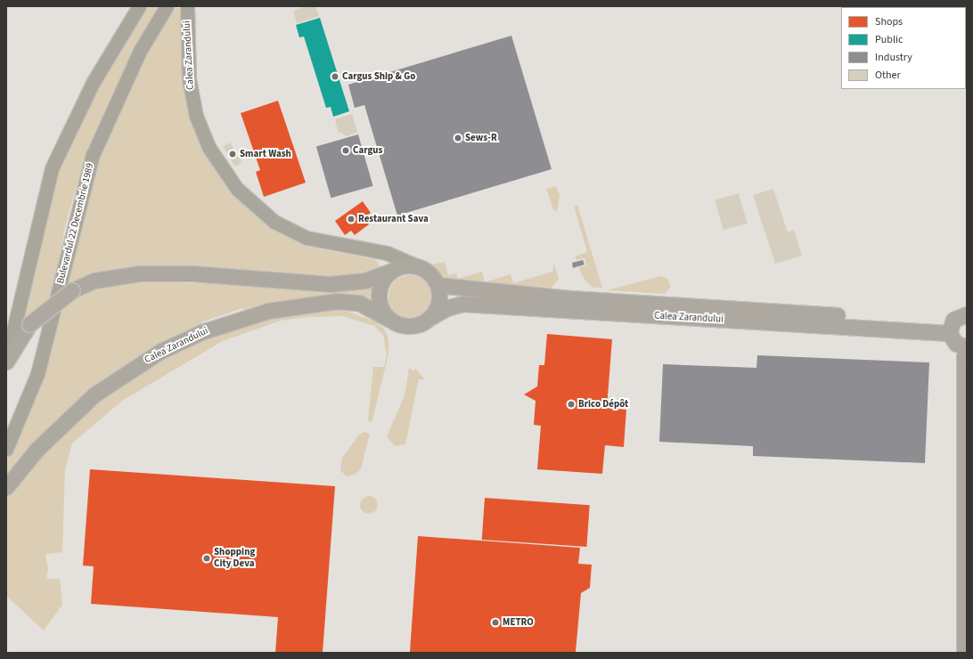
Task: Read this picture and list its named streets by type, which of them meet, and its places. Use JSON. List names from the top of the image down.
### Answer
{
  "streets": {
    "main road": ["Calea Zarandului", "Bulevardul 22 Decembrie 1989"]
  },
  "places": [
    "Cargus Ship & Go",
    "Sews-R",
    "Cargus",
    "Smart Wash",
    "Restaurant Sava",
    "Brico Dépôt",
    "Shopping City Deva",
    "METRO"
  ],
  "legend": [
    "Shops",
    "Public",
    "Industry",
    "Other"
  ]
}
